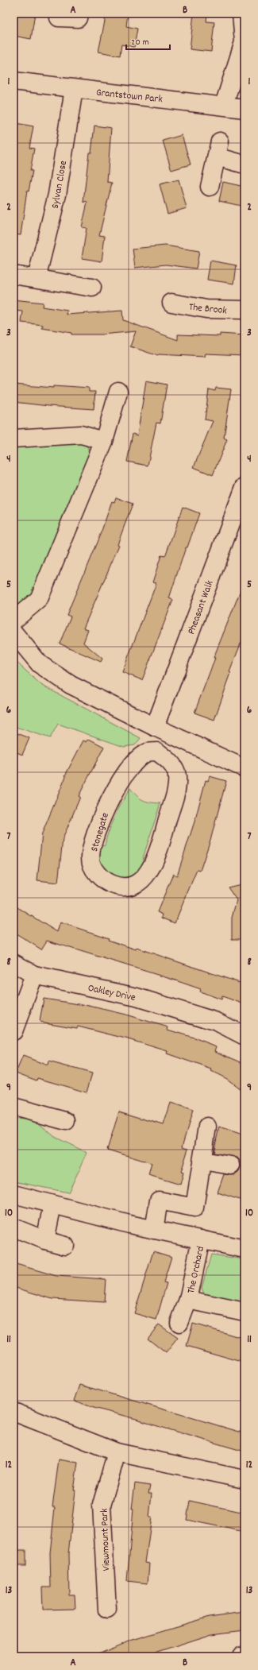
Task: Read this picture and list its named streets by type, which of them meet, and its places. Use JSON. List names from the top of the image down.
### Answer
{
  "streets": {
    "street": [
      "Grantstown Park",
      "Sylvan Close",
      "The Brook",
      "Pheasant Walk",
      "Stonegate",
      "Oakley Drive",
      "The Orchard",
      "Viewmount Park"
    ]
  },
  "crossings": [
    ["Grantstown Park", "Sylvan Close"]
  ],
  "scale_bar": "20 m",
  "grid": {
    "columns": ["A", "B"],
    "rows": [
      "1",
      "2",
      "3",
      "4",
      "5",
      "6",
      "7",
      "8",
      "9",
      "10",
      "11",
      "12",
      "13"
    ]
  }
}
